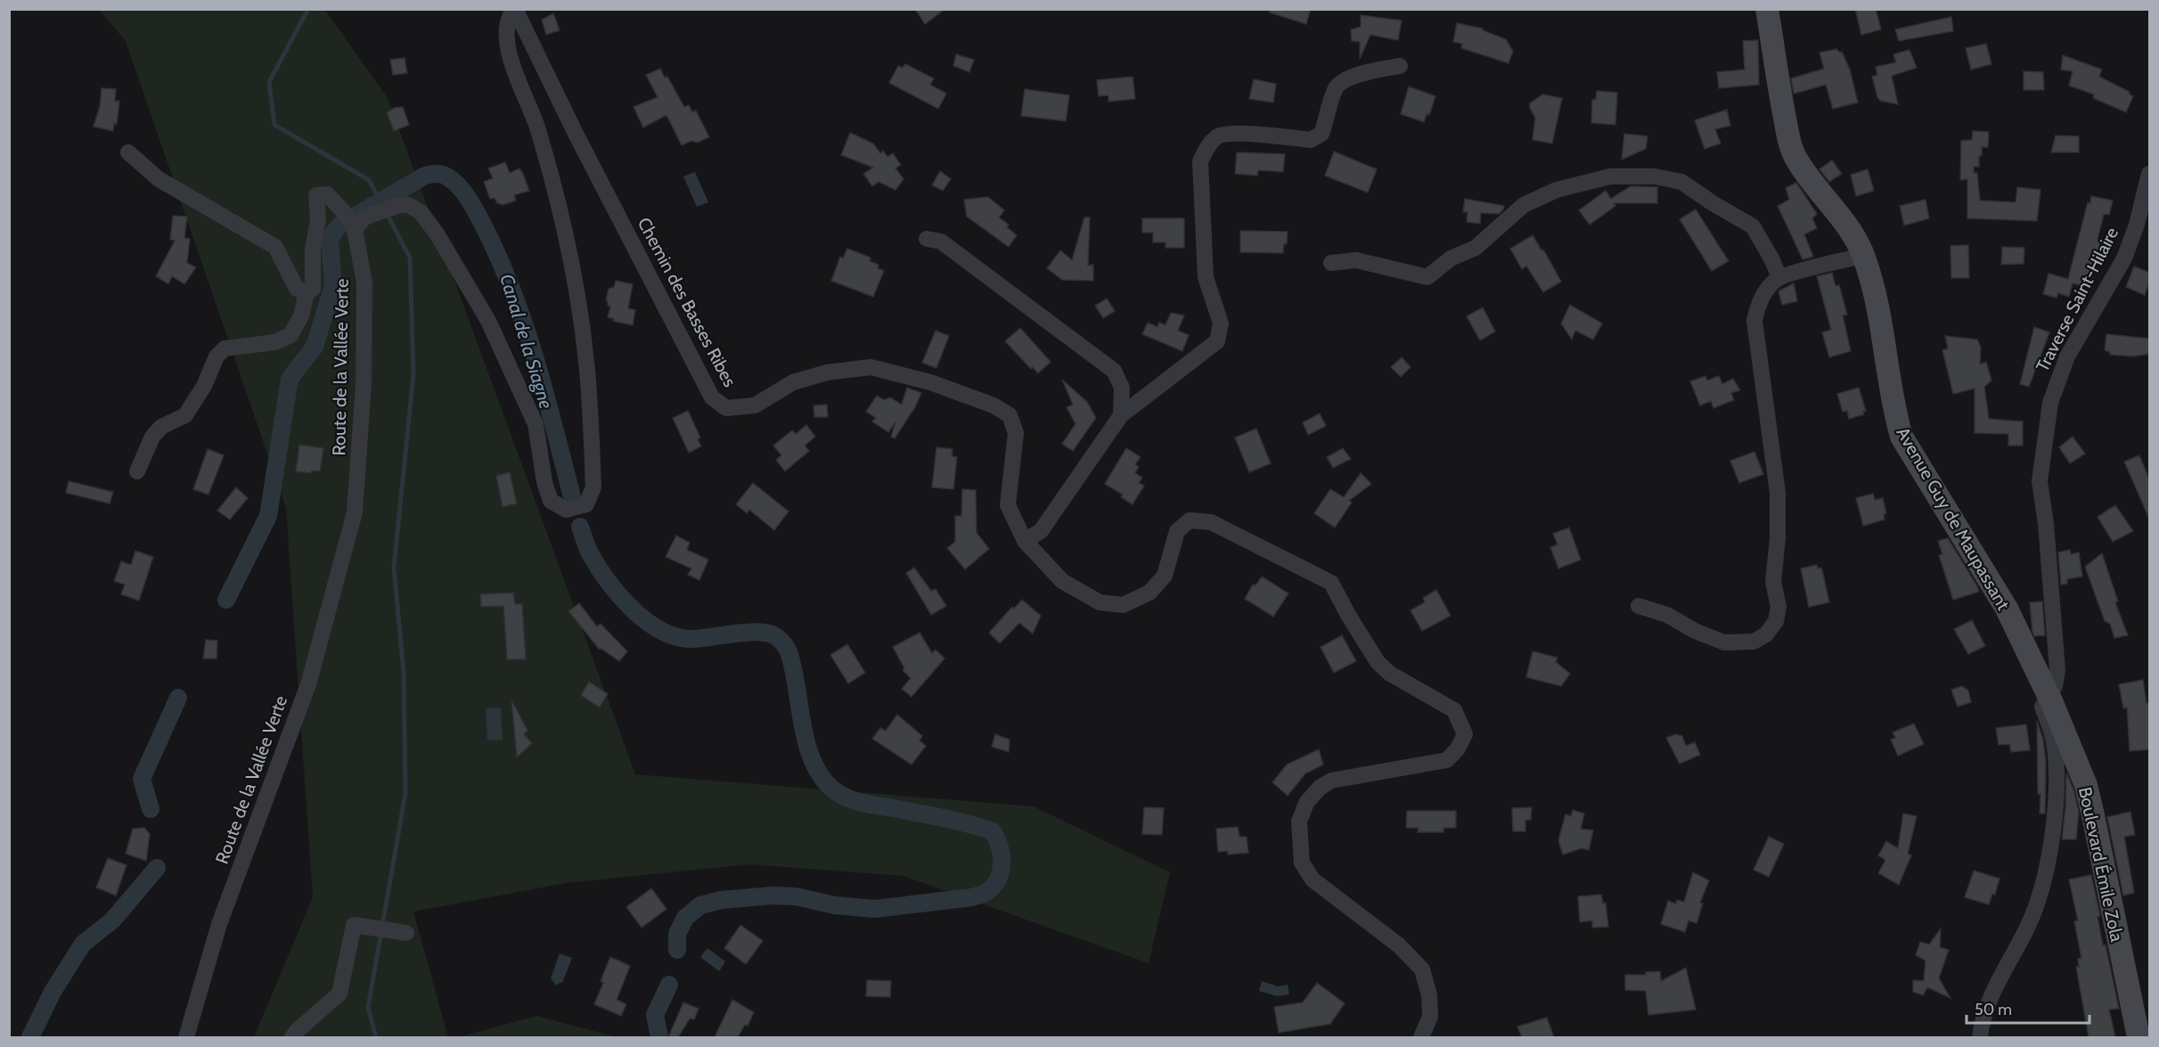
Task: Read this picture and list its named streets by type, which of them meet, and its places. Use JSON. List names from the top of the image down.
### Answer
{
  "streets": {
    "main road": ["Avenue Guy de Maupassant", "Boulevard Émile Zola"],
    "street": ["Traverse Saint-Hilaire", "Chemin des Basses Ribes", "Route de la Vallée Verte"]
  },
  "crossings": [
    ["Traverse Saint-Hilaire", "Avenue Guy de Maupassant"],
    ["Traverse Saint-Hilaire", "Boulevard Émile Zola"],
    ["Avenue Guy de Maupassant", "Boulevard Émile Zola"]
  ],
  "water": ["Canal de la Siagne"],
  "scale_bar": "50 m"
}
